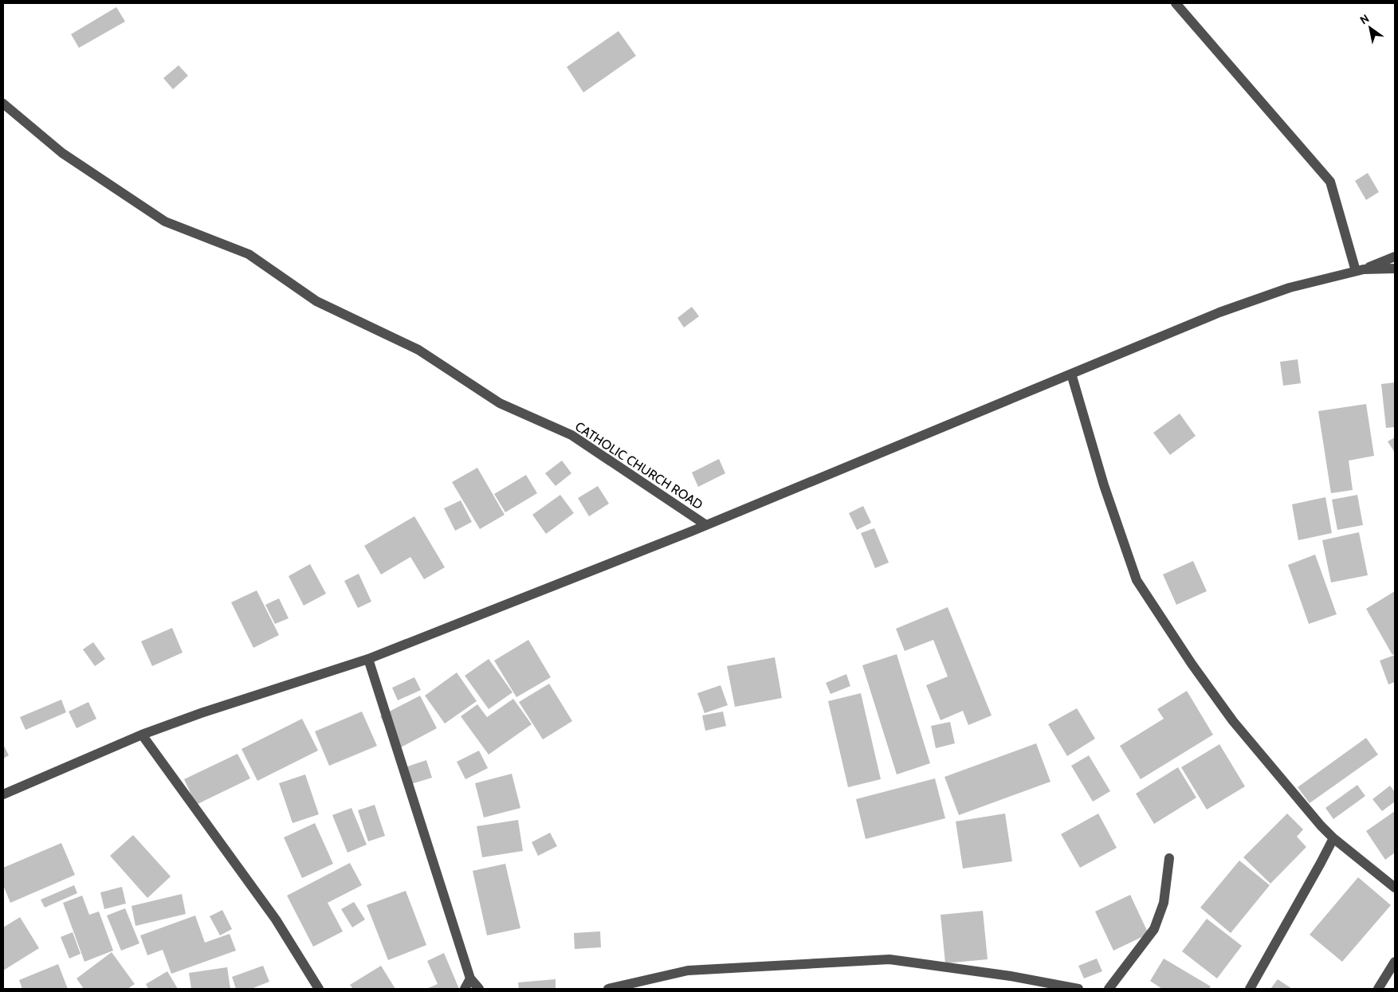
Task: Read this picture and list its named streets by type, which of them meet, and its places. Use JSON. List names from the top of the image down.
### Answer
{
  "streets": {
    "street": ["CATHOLIC CHURCH ROAD"]
  },
  "north": "top left"
}
